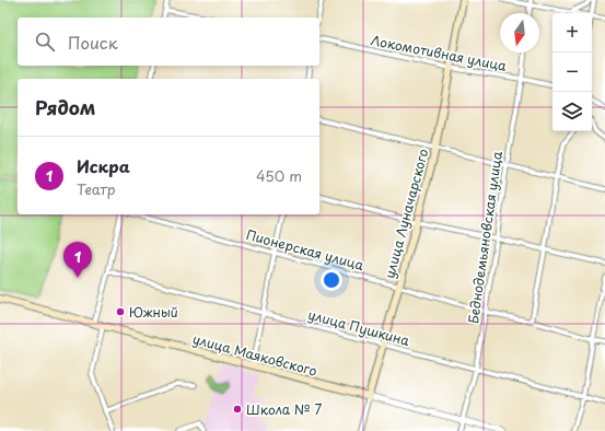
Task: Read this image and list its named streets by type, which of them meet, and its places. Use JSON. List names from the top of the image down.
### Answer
{
  "streets": {
    "main road": ["улица Луначарского", "улица Маяковского"],
    "street": [
      "Локомотивная улица",
      "Беднодемьяновская улица",
      "Пионерская улица",
      "улица Пушкина"
    ]
  },
  "crossings": [
    ["Локомотивная улица", "улица Луначарского"],
    ["Локомотивная улица", "Беднодемьяновская улица"],
    ["улица Луначарского", "Пионерская улица"],
    ["улица Луначарского", "улица Пушкина"],
    ["улица Луначарского", "улица Маяковского"],
    ["Беднодемьяновская улица", "Пионерская улица"],
    ["Беднодемьяновская улица", "улица Пушкина"],
    ["Беднодемьяновская улица", "улица Маяковского"]
  ],
  "places": ["Южный", "Школа № 7"],
  "north": "bottom",
  "page": {
    "map_buttons": ["+", "−"],
    "search": "Поиск",
    "heading": "Рядом",
    "list": [
      {
        "mark": "1",
        "name": "Искра",
        "note": "Театр",
        "value": "450 m"
      }
    ],
    "pins": "1"
  }
}
